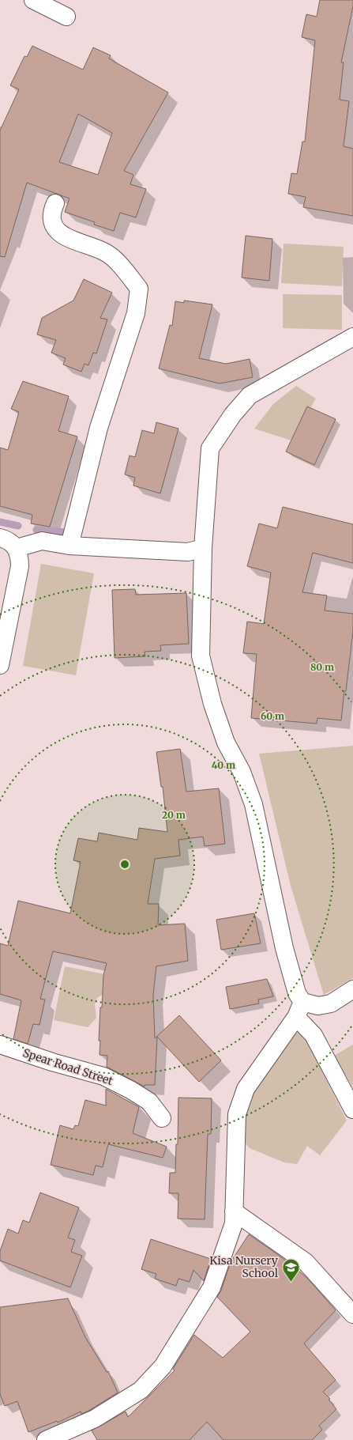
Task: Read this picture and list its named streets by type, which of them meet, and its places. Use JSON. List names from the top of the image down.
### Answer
{
  "streets": {
    "street": ["Spear Road Street"]
  },
  "places": {
    "school or university": ["Kisa Nursery School"]
  },
  "rings": [
    "80 m",
    "60 m",
    "40 m",
    "20 m"
  ]
}
